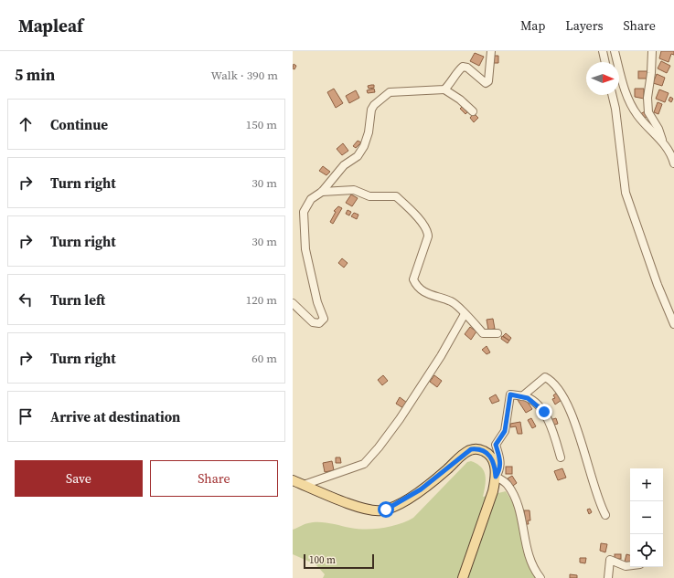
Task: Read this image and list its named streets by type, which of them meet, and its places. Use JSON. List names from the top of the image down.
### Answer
{
  "scale_bar": "100 m",
  "north": "right",
  "page": {
    "header": "Mapleaf",
    "nav": ["Map", "Layers", "Share"],
    "heading": ["5 min", "Walk · 390 m"],
    "list": [
      ["Continue", "150 m"],
      ["Turn right", "30 m"],
      ["Turn right", "30 m"],
      ["Turn left", "120 m"],
      ["Turn right", "60 m"],
      "Arrive at destination"
    ],
    "buttons": ["Save", "Share"],
    "map_buttons": ["+", "−"],
    "scale": "100 m"
  }
}
